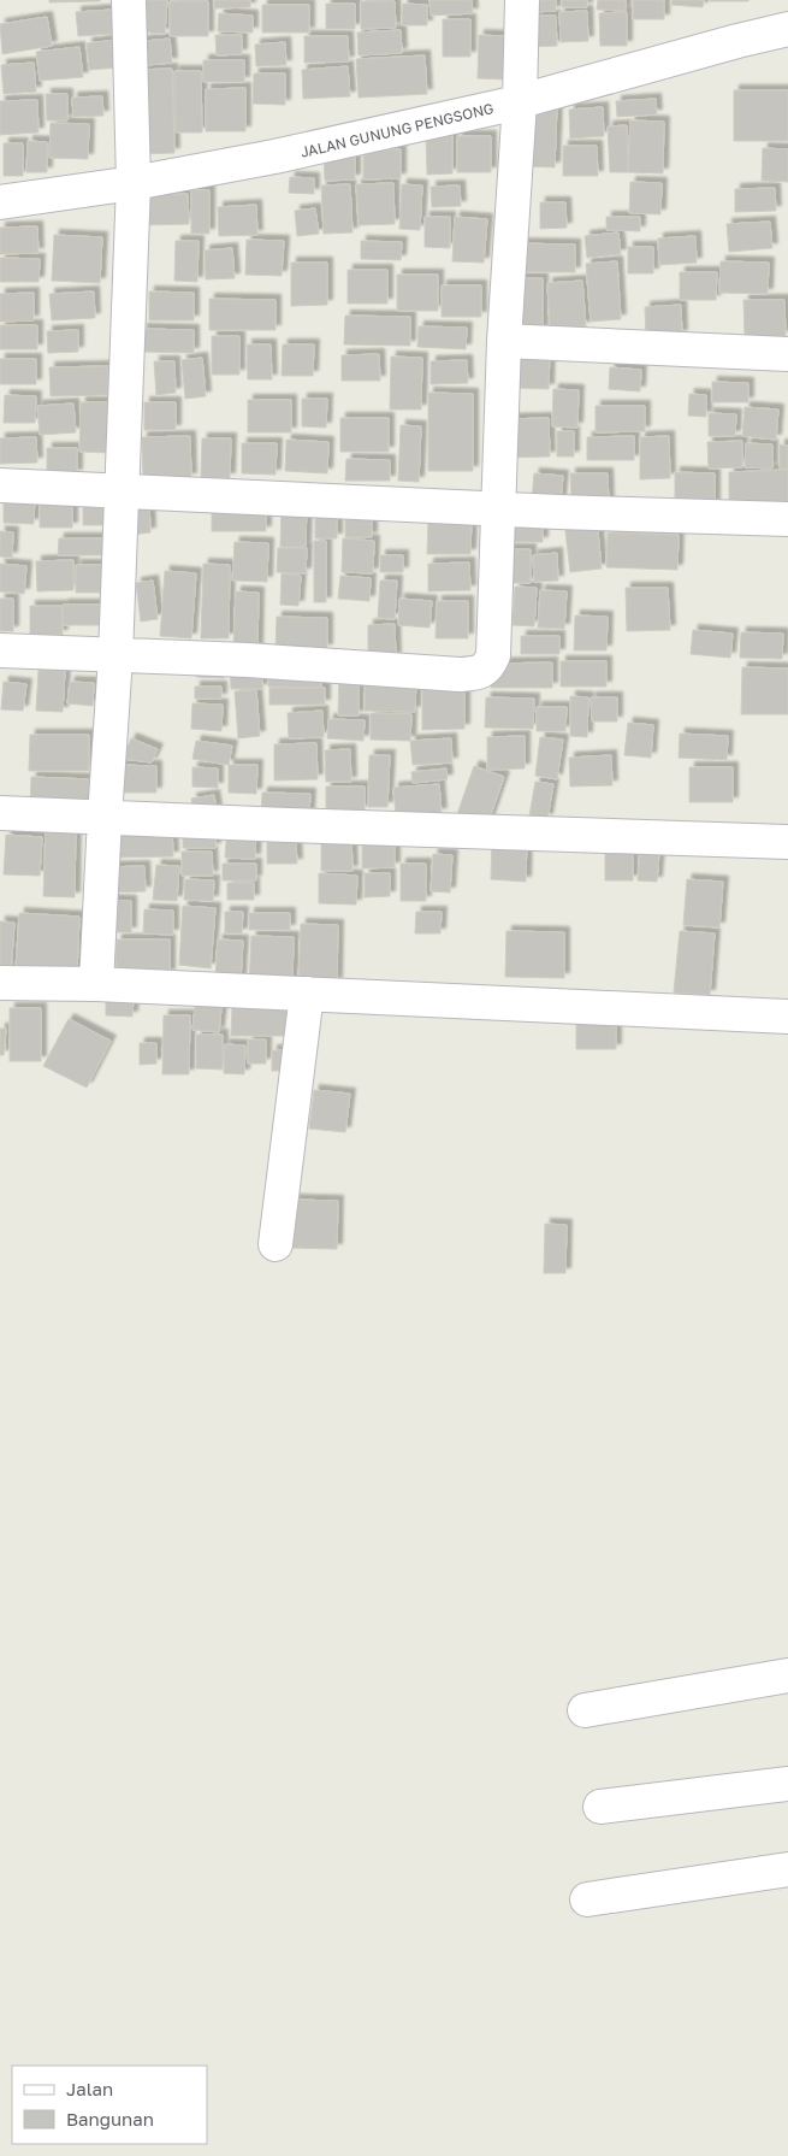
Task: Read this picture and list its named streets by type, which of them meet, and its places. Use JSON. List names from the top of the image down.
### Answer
{
  "streets": {
    "street": ["JALAN GUNUNG PENGSONG"]
  },
  "legend": ["Jalan", "Bangunan"]
}
